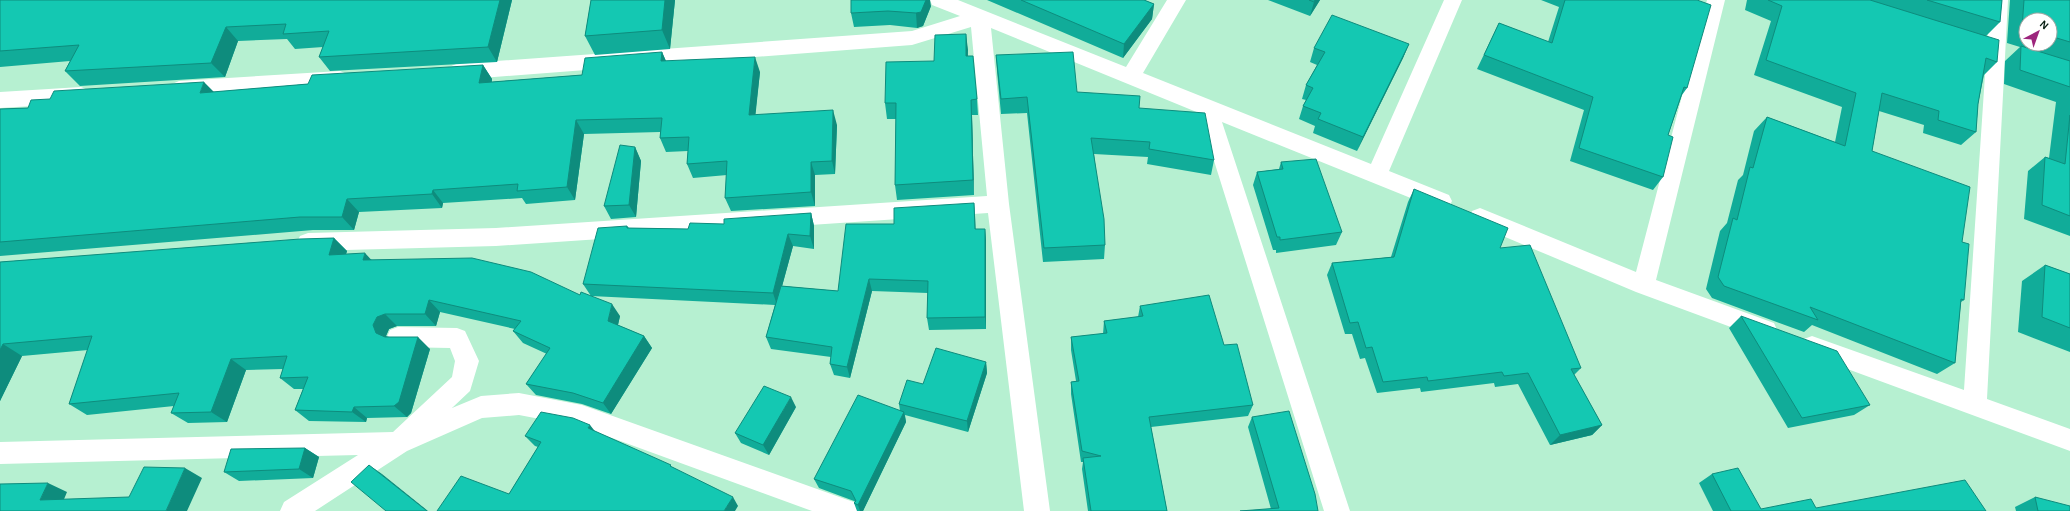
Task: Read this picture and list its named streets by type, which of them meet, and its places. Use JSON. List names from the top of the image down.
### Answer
{
  "north": "top right"
}
